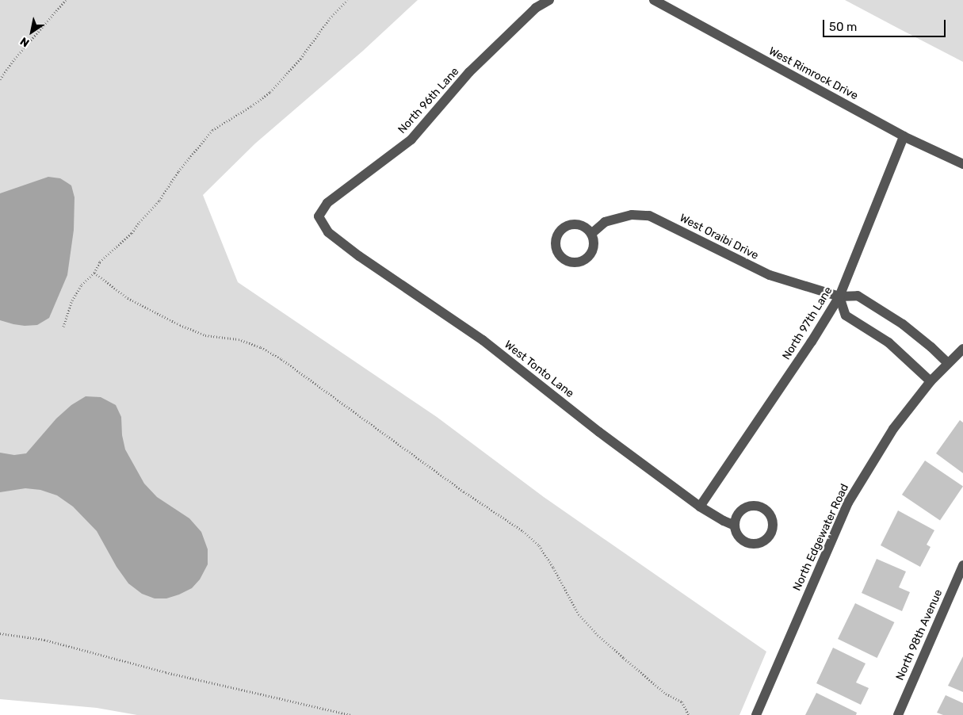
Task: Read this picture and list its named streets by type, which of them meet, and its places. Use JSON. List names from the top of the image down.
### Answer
{
  "streets": {
    "street": [
      "West Rimrock Drive",
      "North 96th Lane",
      "West Oraibi Drive",
      "North 97th Lane",
      "West Tonto Lane",
      "North Edgewater Road",
      "North 98th Avenue"
    ]
  },
  "crossings": [
    ["West Rimrock Drive", "North 97th Lane"],
    ["North 96th Lane", "West Tonto Lane"],
    ["West Oraibi Drive", "North 97th Lane"],
    ["West Oraibi Drive", "North Edgewater Road"],
    ["North 97th Lane", "West Tonto Lane"]
  ],
  "scale_bar": "50 m",
  "north": "bottom left"
}
